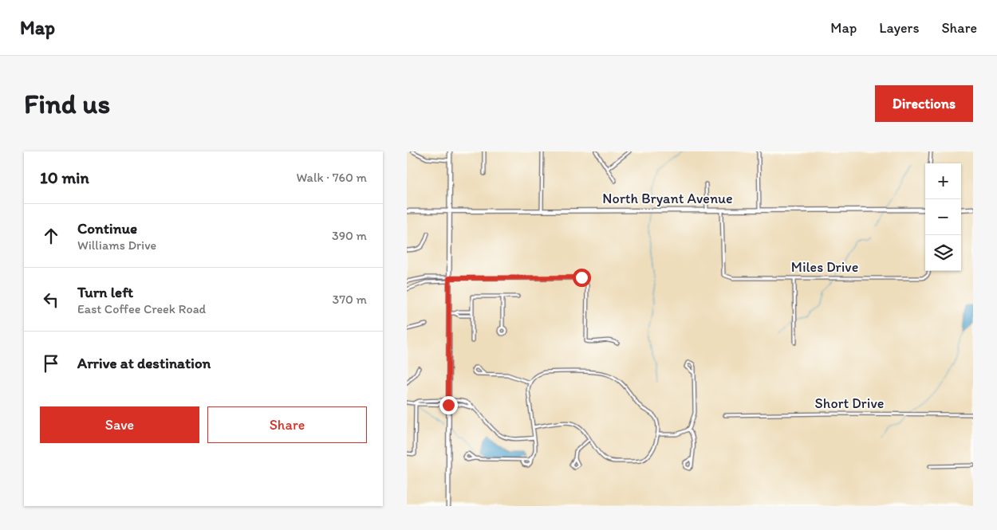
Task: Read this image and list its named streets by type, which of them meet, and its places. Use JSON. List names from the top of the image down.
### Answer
{
  "streets": {
    "street": ["North Bryant Avenue", "Miles Drive", "Short Drive"]
  },
  "crossings": [
    ["North Bryant Avenue", "Miles Drive"]
  ],
  "page": {
    "header": "Map",
    "nav": ["Map", "Layers", "Share"],
    "buttons": [
      "Directions",
      ["Save", "Share"]
    ],
    "title": "Find us",
    "heading": ["10 min", "Walk · 760 m"],
    "map_buttons": ["+", "−"],
    "list": [
      ["Continue", "Williams Drive", "390 m"],
      ["Turn left", "East Coffee Creek Road", "370 m"],
      "Arrive at destination"
    ]
  }
}
